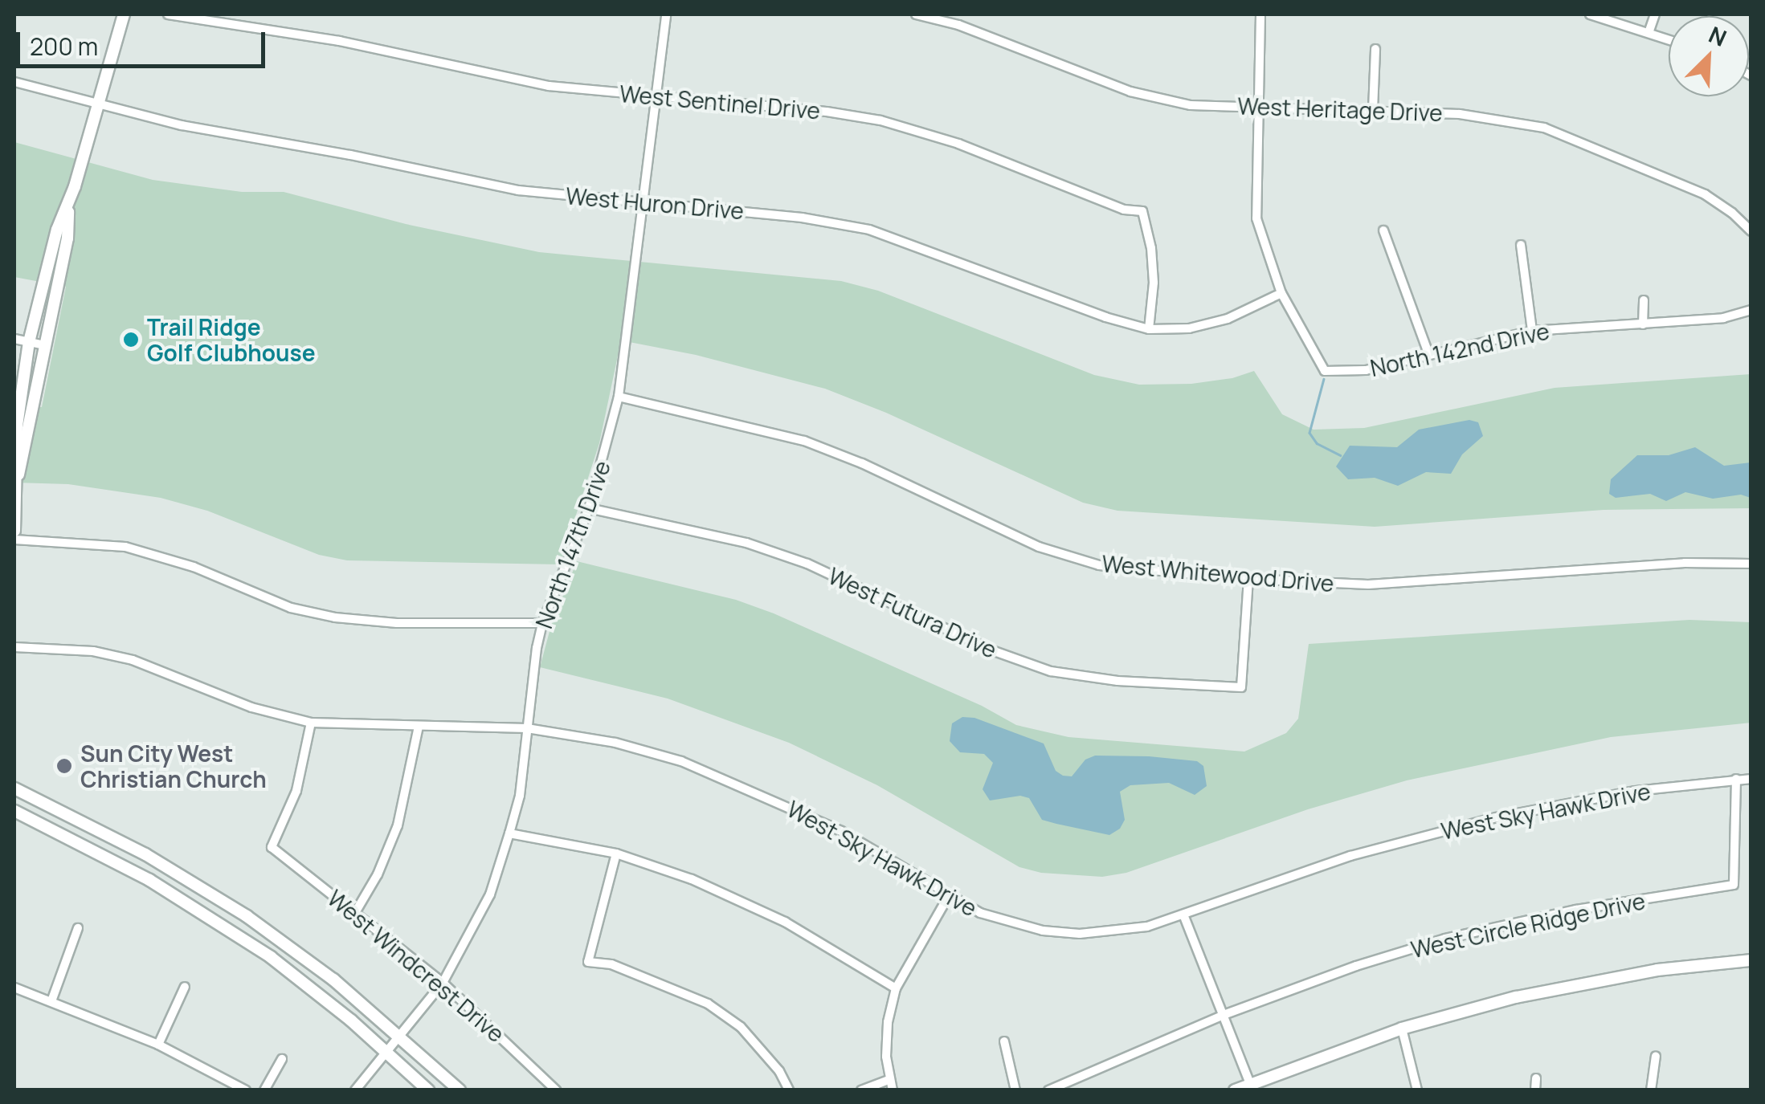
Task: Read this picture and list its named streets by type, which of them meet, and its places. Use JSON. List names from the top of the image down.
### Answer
{
  "streets": {
    "street": [
      "West Sentinel Drive",
      "West Heritage Drive",
      "West Huron Drive",
      "North 142nd Drive",
      "North 147th Drive",
      "West Whitewood Drive",
      "West Futura Drive",
      "West Sky Hawk Drive",
      "West Circle Ridge Drive",
      "West Windcrest Drive"
    ]
  },
  "crossings": [
    ["West Sentinel Drive", "West Huron Drive"],
    ["West Sentinel Drive", "North 147th Drive"],
    ["West Huron Drive", "North 142nd Drive"],
    ["West Huron Drive", "North 147th Drive"],
    ["North 147th Drive", "West Whitewood Drive"],
    ["North 147th Drive", "West Futura Drive"],
    ["North 147th Drive", "West Sky Hawk Drive"],
    ["North 147th Drive", "West Windcrest Drive"],
    ["West Whitewood Drive", "West Futura Drive"],
    ["West Sky Hawk Drive", "West Circle Ridge Drive"],
    ["West Sky Hawk Drive", "West Windcrest Drive"]
  ],
  "places": ["Trail Ridge Golf Clubhouse", "Sun City West Christian Church"],
  "scale_bar": "200 m",
  "north": "top right"
}
